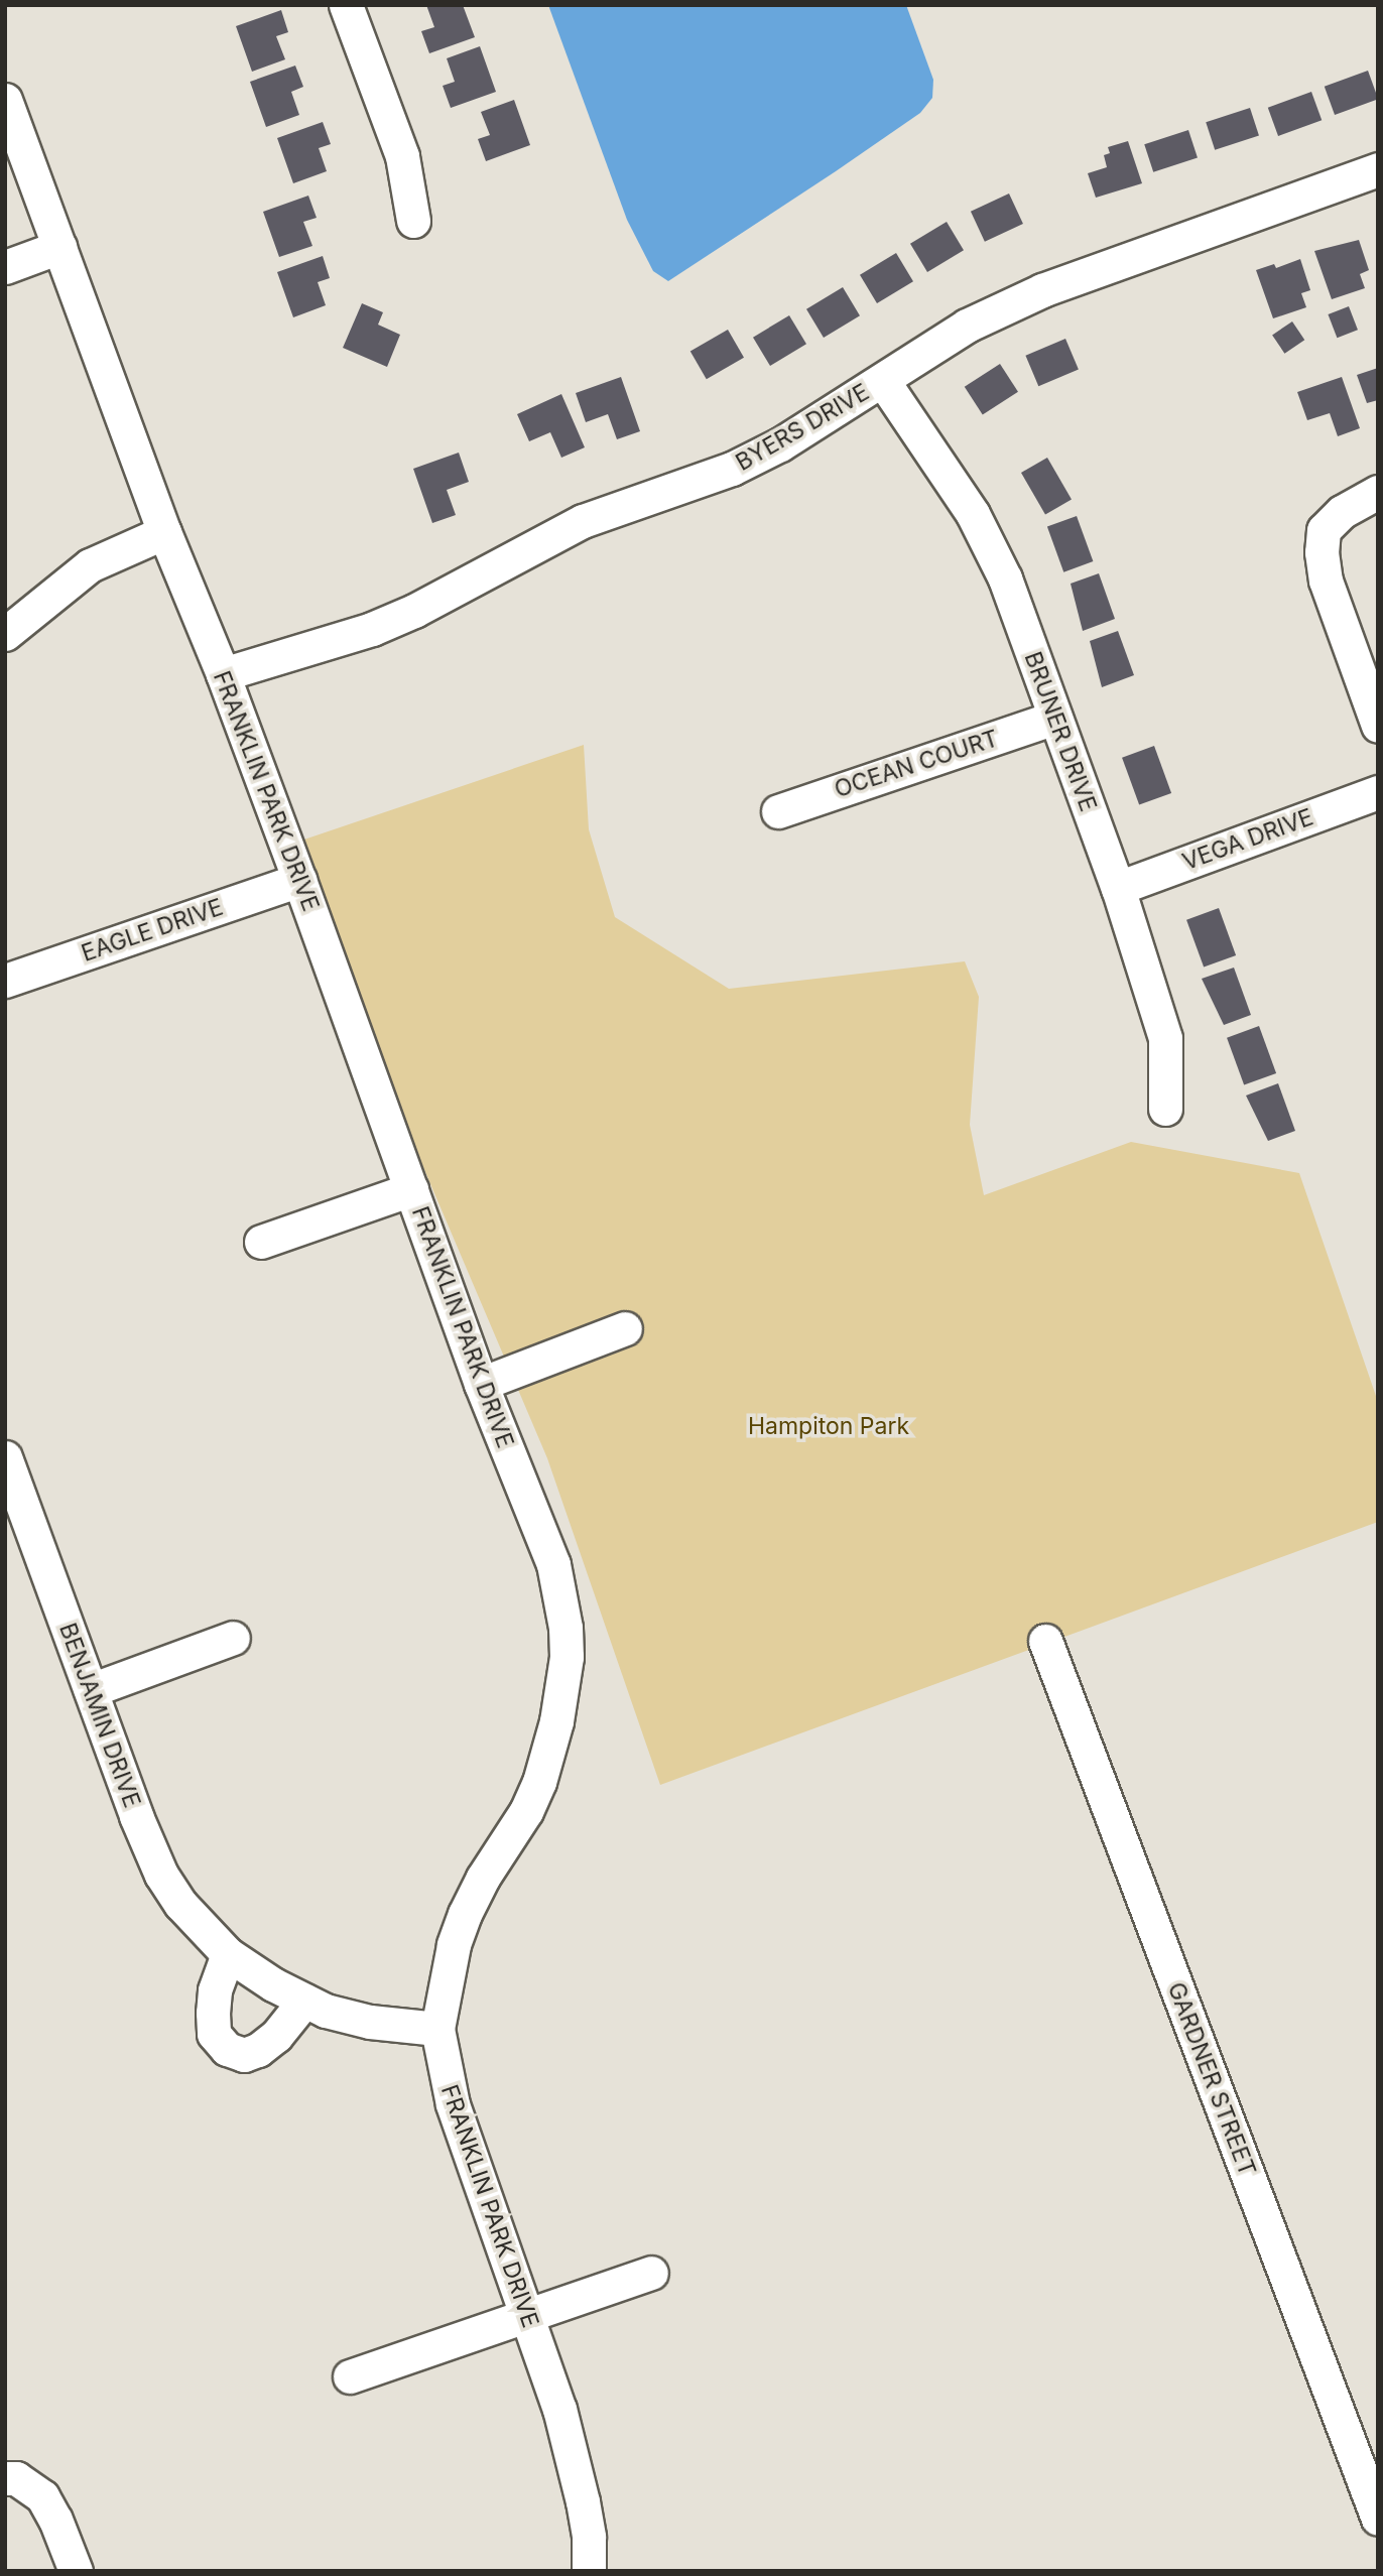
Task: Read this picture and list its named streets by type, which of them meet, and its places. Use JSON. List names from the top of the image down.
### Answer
{
  "streets": {
    "street": [
      "BYERS DRIVE",
      "BRUNER DRIVE",
      "OCEAN COURT",
      "FRANKLIN PARK DRIVE",
      "VEGA DRIVE",
      "EAGLE DRIVE",
      "BENJAMIN DRIVE",
      "GARDNER STREET"
    ]
  },
  "crossings": [
    ["BYERS DRIVE", "BRUNER DRIVE"],
    ["BYERS DRIVE", "FRANKLIN PARK DRIVE"],
    ["BRUNER DRIVE", "OCEAN COURT"],
    ["BRUNER DRIVE", "VEGA DRIVE"],
    ["FRANKLIN PARK DRIVE", "EAGLE DRIVE"],
    ["FRANKLIN PARK DRIVE", "BENJAMIN DRIVE"]
  ],
  "parks": ["Hampiton Park"]
}
